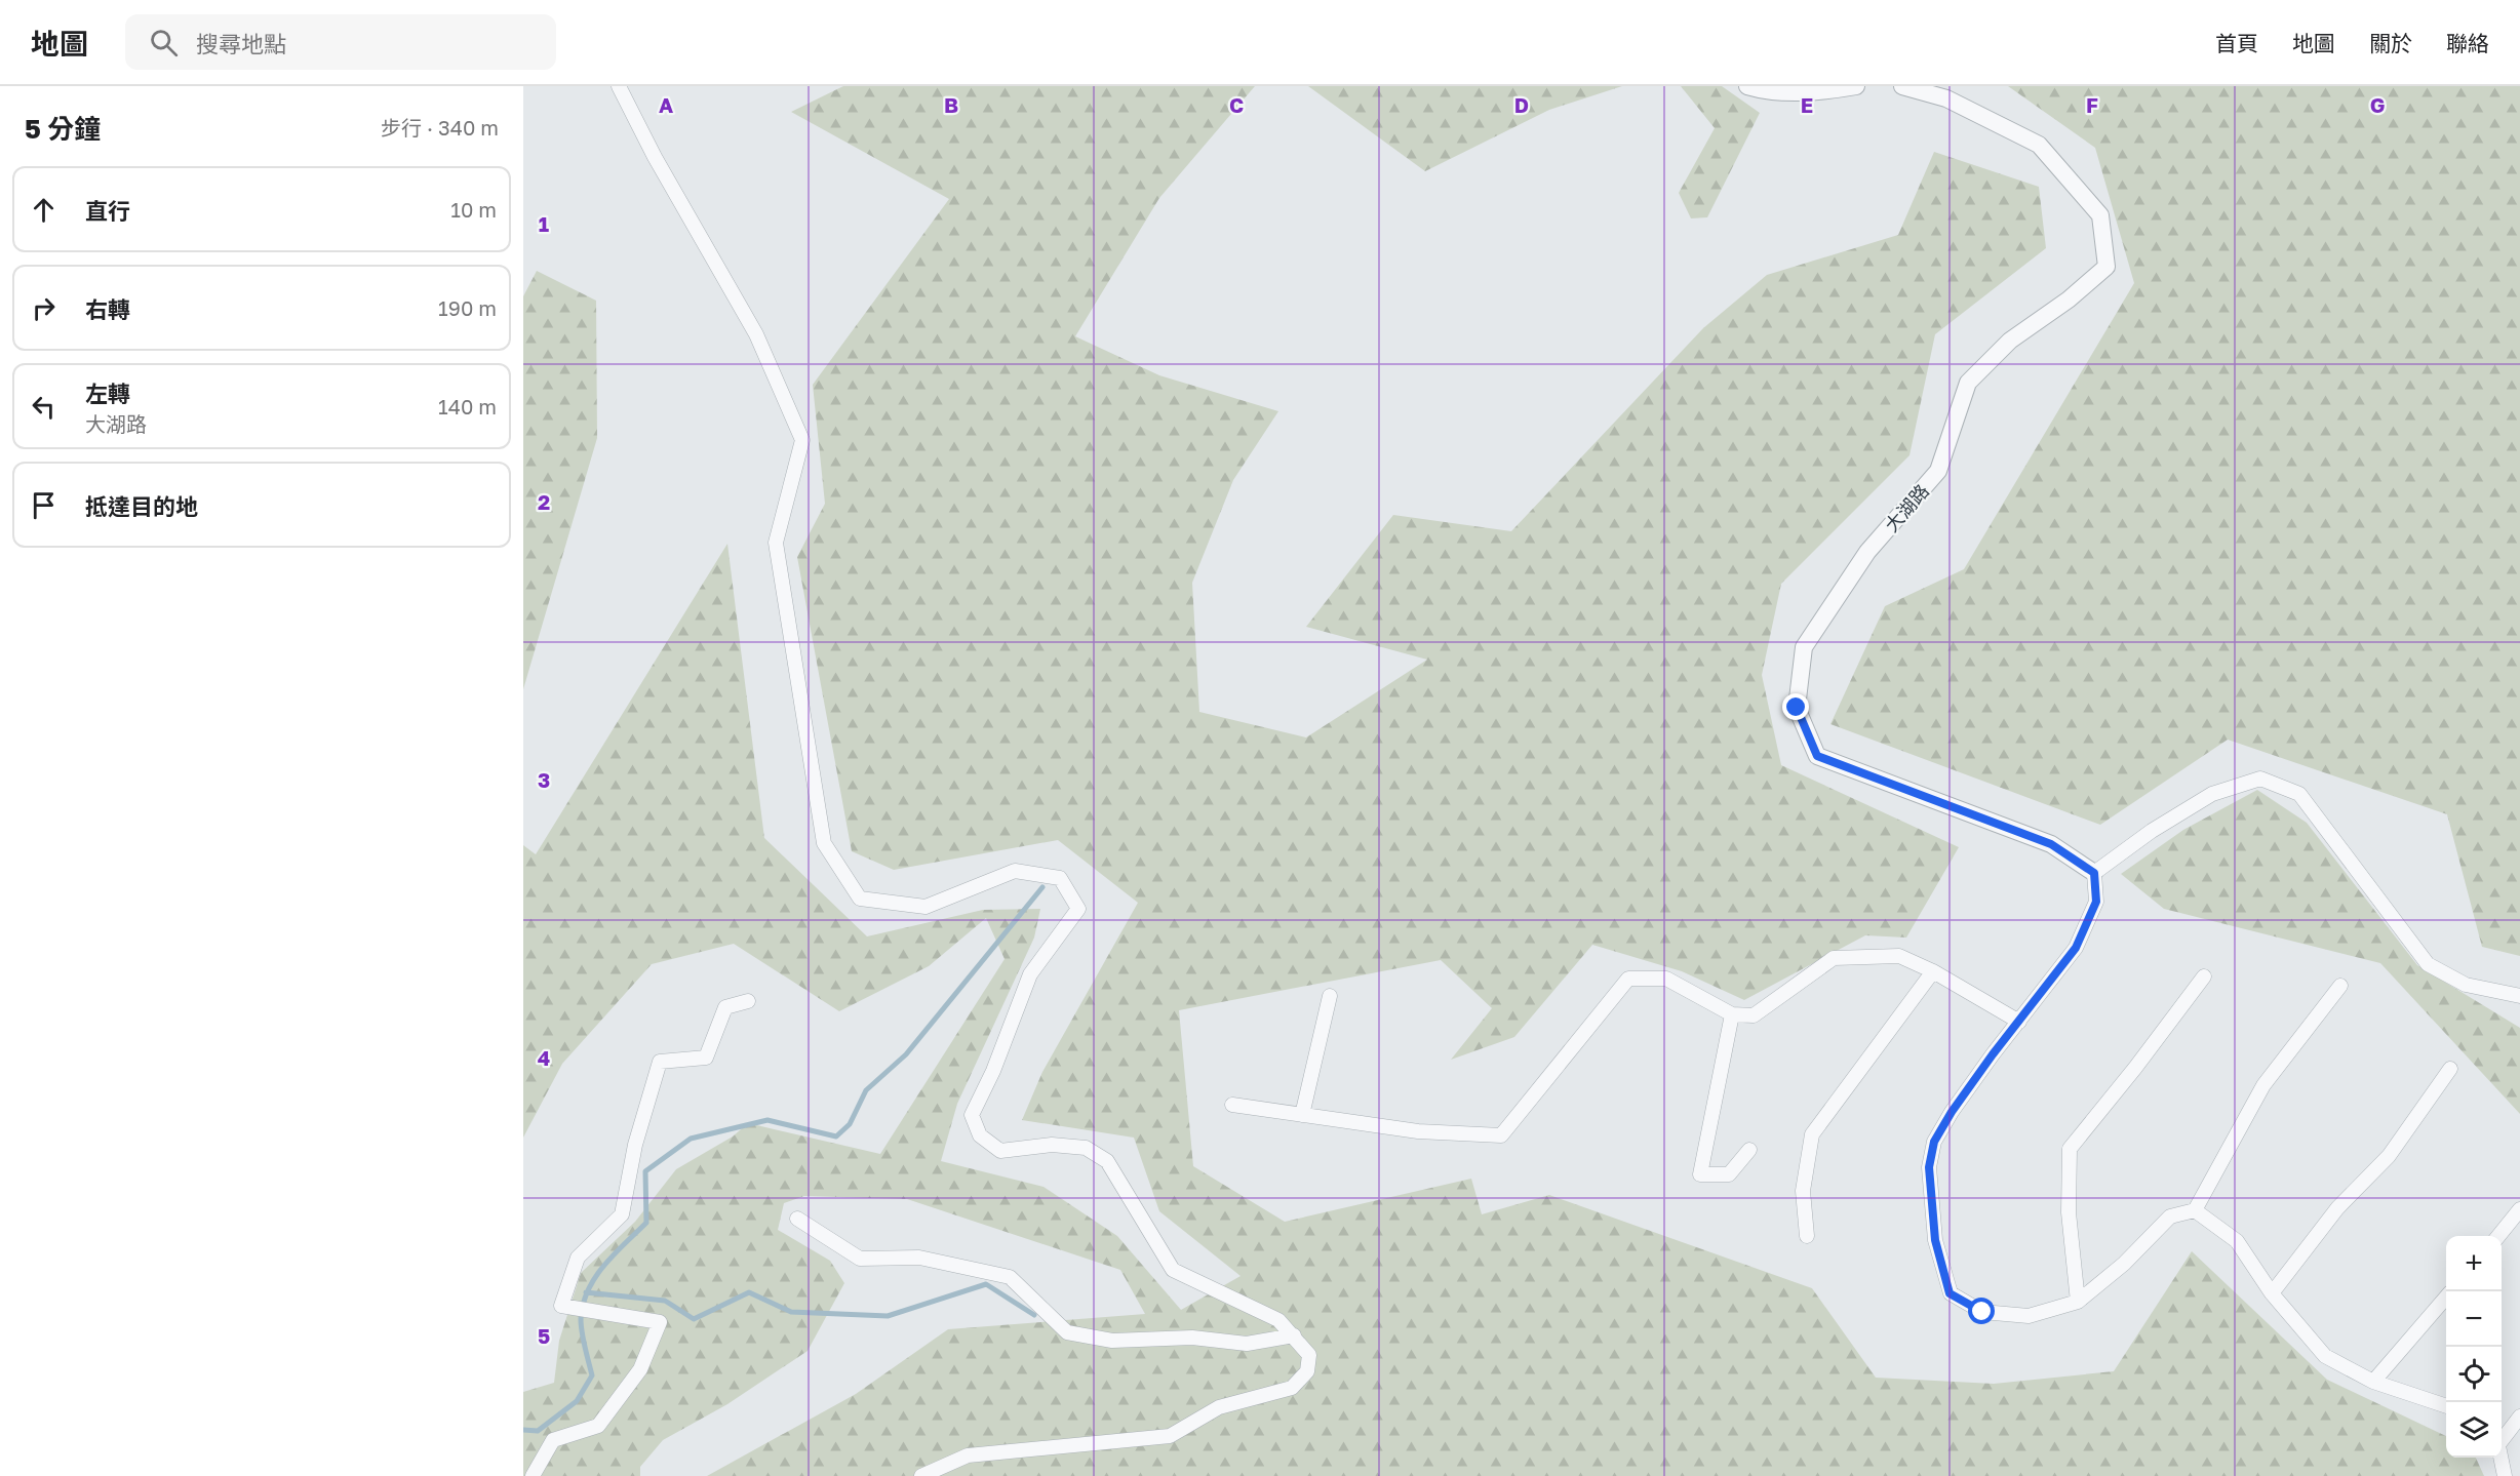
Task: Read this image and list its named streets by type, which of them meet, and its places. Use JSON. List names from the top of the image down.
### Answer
{
  "streets": {
    "street": ["大湖路"]
  },
  "page": {
    "header": "地圖",
    "search": "搜尋地點",
    "nav": [
      "首頁",
      "地圖",
      "關於",
      "聯絡"
    ],
    "heading": ["5 分鐘", "步行 · 340 m"],
    "list": [
      ["直行", "10 m"],
      ["右轉", "190 m"],
      ["左轉", "大湖路", "140 m"],
      "抵達目的地"
    ],
    "map_buttons": ["+", "−"]
  },
  "grid": {
    "columns": [
      "A",
      "B",
      "C",
      "D",
      "E",
      "F",
      "G"
    ],
    "rows": [
      "1",
      "2",
      "3",
      "4",
      "5"
    ]
  }
}
